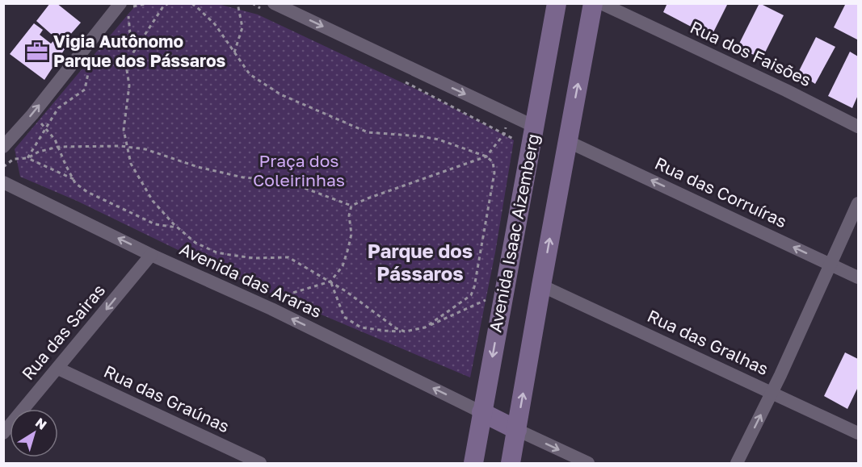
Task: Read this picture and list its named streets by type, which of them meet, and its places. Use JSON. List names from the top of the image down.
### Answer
{
  "streets": {
    "street": [
      "Rua dos Faisões",
      "Rua das Corruíras",
      "Avenida Isaac Aizemberg",
      "Avenida das Araras",
      "Rua das Sairas",
      "Rua das Gralhas",
      "Rua das Graúnas"
    ]
  },
  "crossings": [
    ["Rua das Corruíras", "Avenida Isaac Aizemberg"],
    ["Avenida Isaac Aizemberg", "Avenida das Araras"],
    ["Avenida Isaac Aizemberg", "Rua das Gralhas"],
    ["Avenida das Araras", "Rua das Sairas"],
    ["Rua das Sairas", "Rua das Graúnas"]
  ],
  "one_way": ["Rua das Corruíras", "Avenida das Araras", "Rua das Sairas"],
  "districts": ["Parque dos Pássaros"],
  "parks": ["Praça dos Coleirinhas"],
  "places": {
    "office": ["Vigia Autônomo Parque dos Pássaros"]
  },
  "north": "top right"
}
